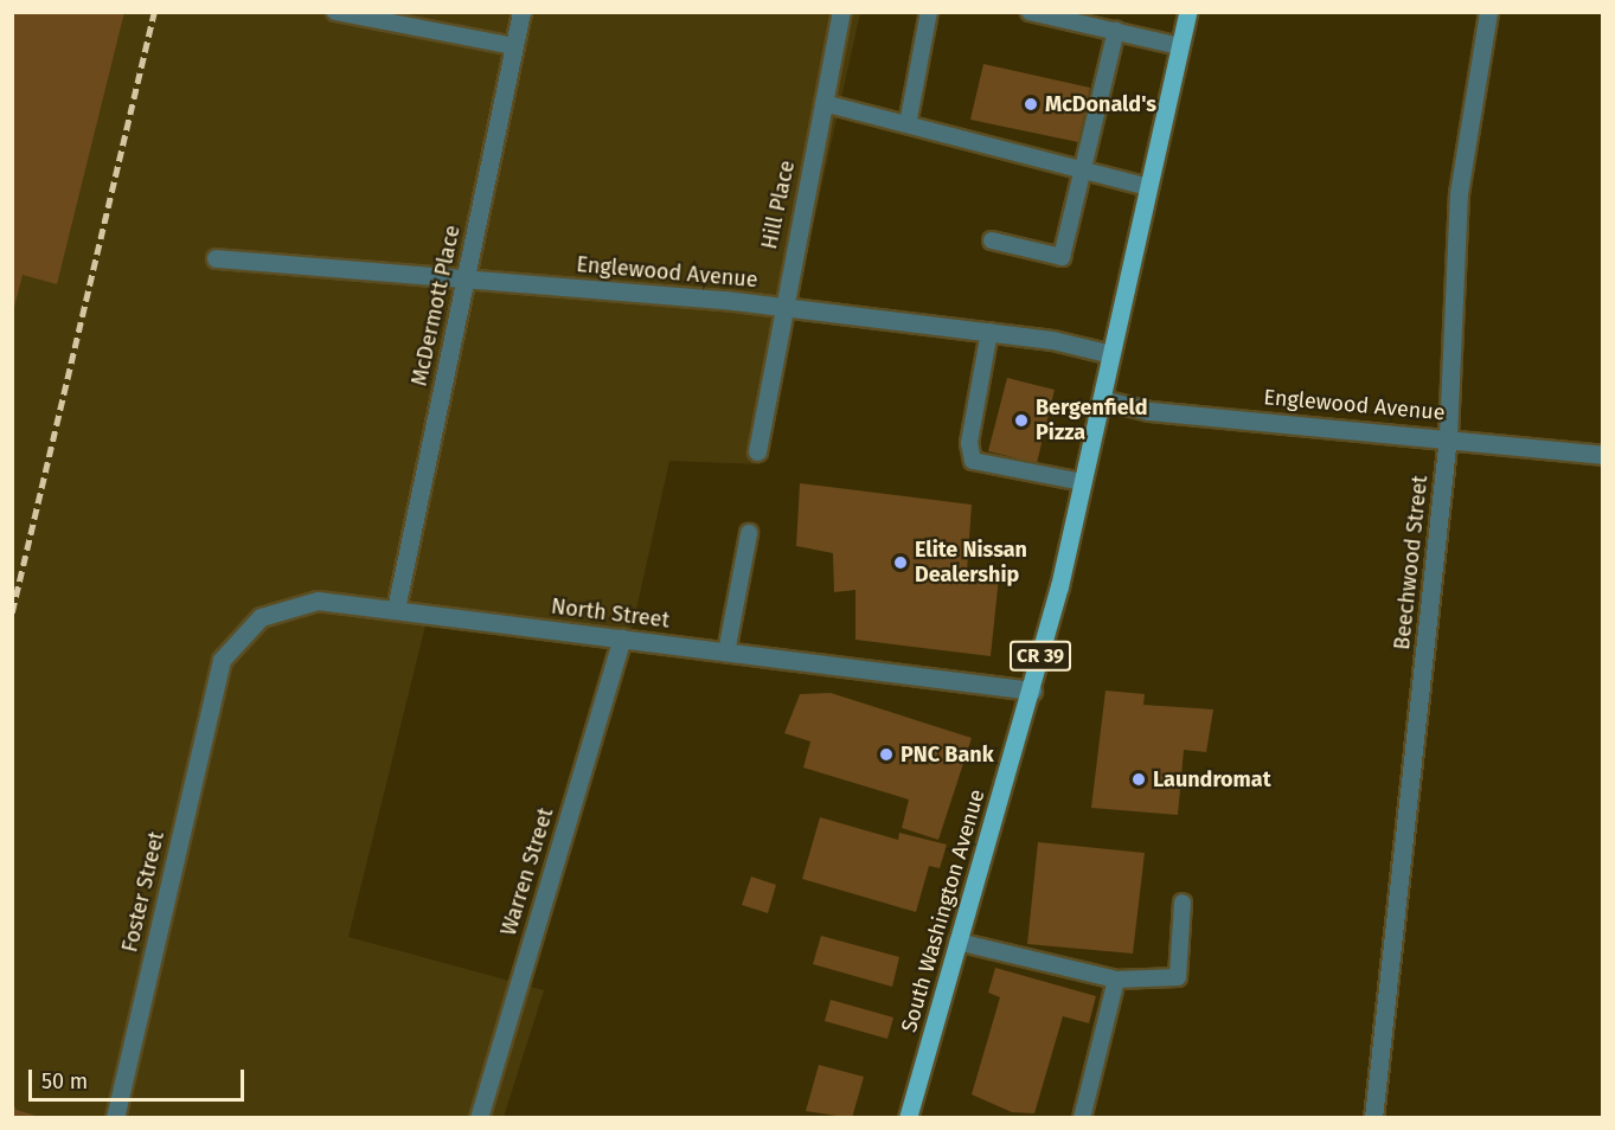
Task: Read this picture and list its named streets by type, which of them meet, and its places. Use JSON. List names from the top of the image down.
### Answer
{
  "streets": {
    "main road": ["CR 39", "South Washington Avenue"],
    "street": [
      "Hill Place",
      "Englewood Avenue",
      "McDermott Place",
      "Beechwood Street",
      "North Street",
      "Warren Street",
      "Foster Street"
    ]
  },
  "crossings": [
    ["Hill Place", "Englewood Avenue"],
    ["Englewood Avenue", "McDermott Place"],
    ["Englewood Avenue", "Beechwood Street"],
    ["Englewood Avenue", "South Washington Avenue"],
    ["McDermott Place", "North Street"],
    ["North Street", "Warren Street"],
    ["North Street", "Foster Street"],
    ["North Street", "South Washington Avenue"]
  ],
  "places": [
    "McDonald's",
    "Bergenfield Pizza",
    "Elite Nissan Dealership",
    "PNC Bank",
    "Laundromat"
  ],
  "scale_bar": "50 m"
}
